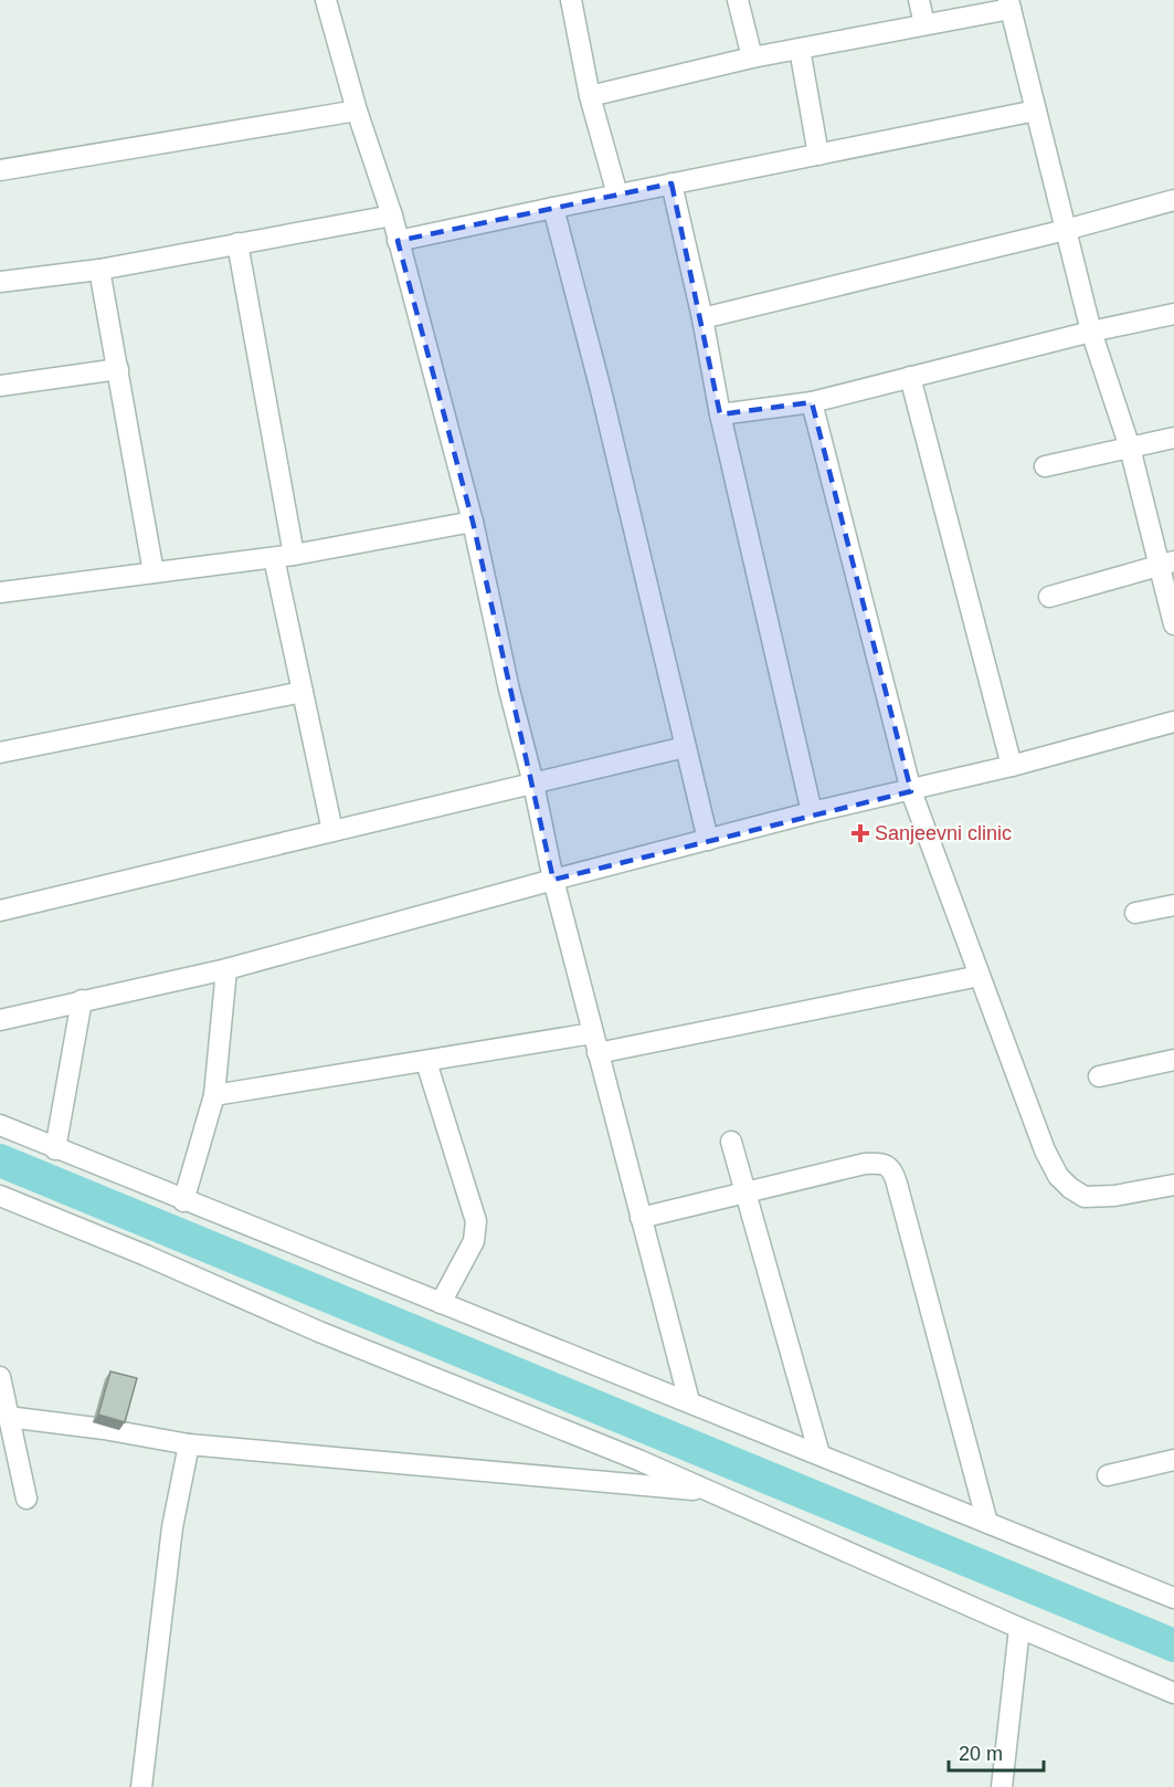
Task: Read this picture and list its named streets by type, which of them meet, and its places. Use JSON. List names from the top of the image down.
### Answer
{
  "places": {
    "health": ["Sanjeevni clinic"]
  },
  "scale_bar": "20 m"
}
